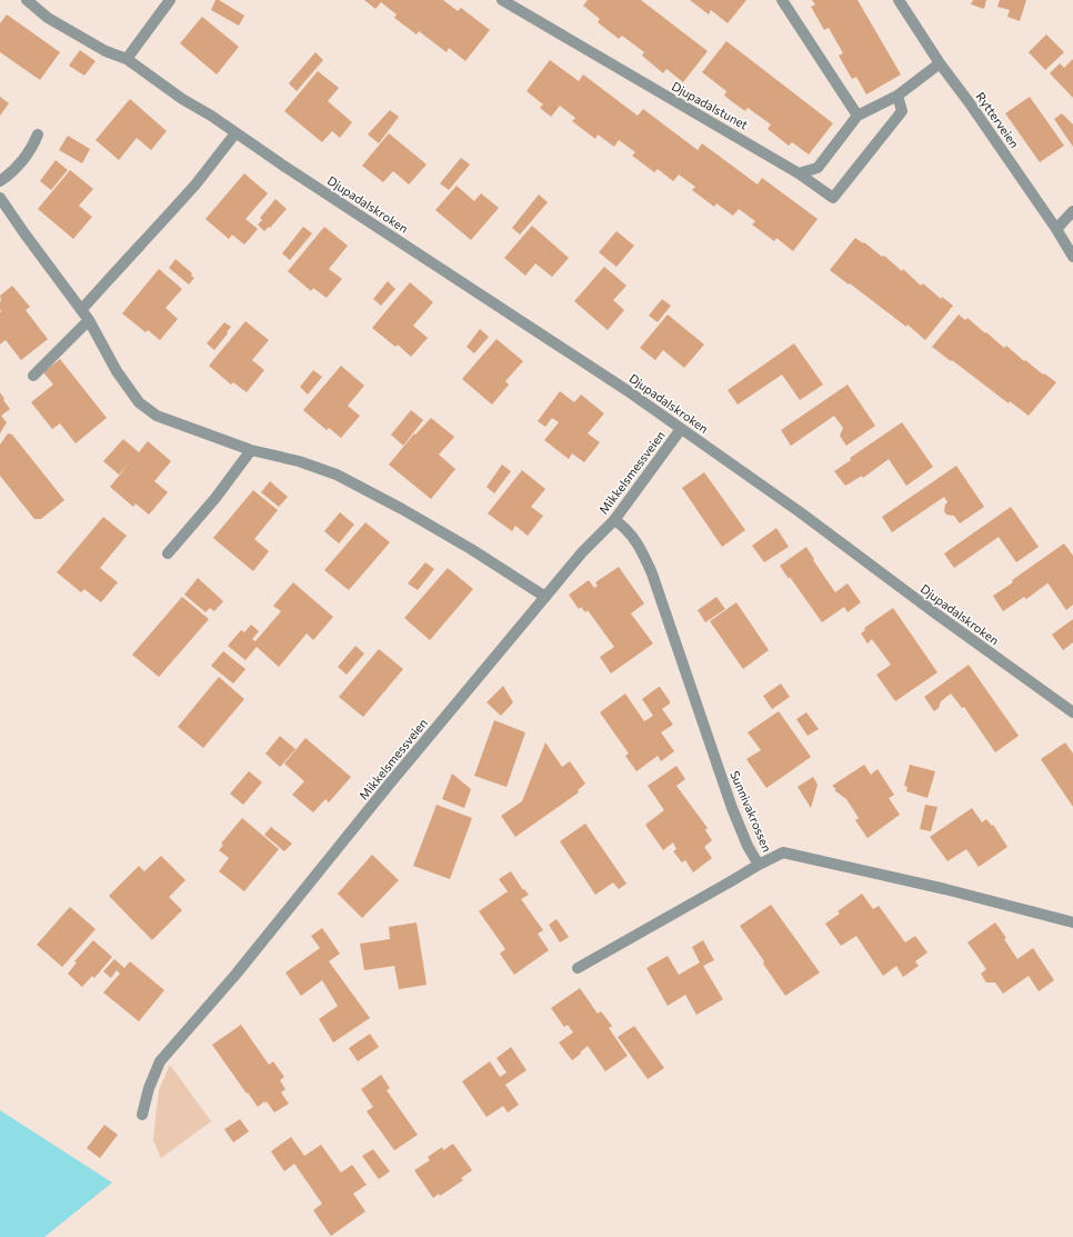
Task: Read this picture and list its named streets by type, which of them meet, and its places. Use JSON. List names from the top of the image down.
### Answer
{
  "streets": {
    "street": [
      "Djupadalstunet",
      "Rytterveien",
      "Djupadalskroken",
      "Mikkelsmessveien",
      "Sunnivakrossen"
    ]
  },
  "crossings": [
    ["Djupadalskroken", "Mikkelsmessveien"],
    ["Mikkelsmessveien", "Sunnivakrossen"]
  ]
}
